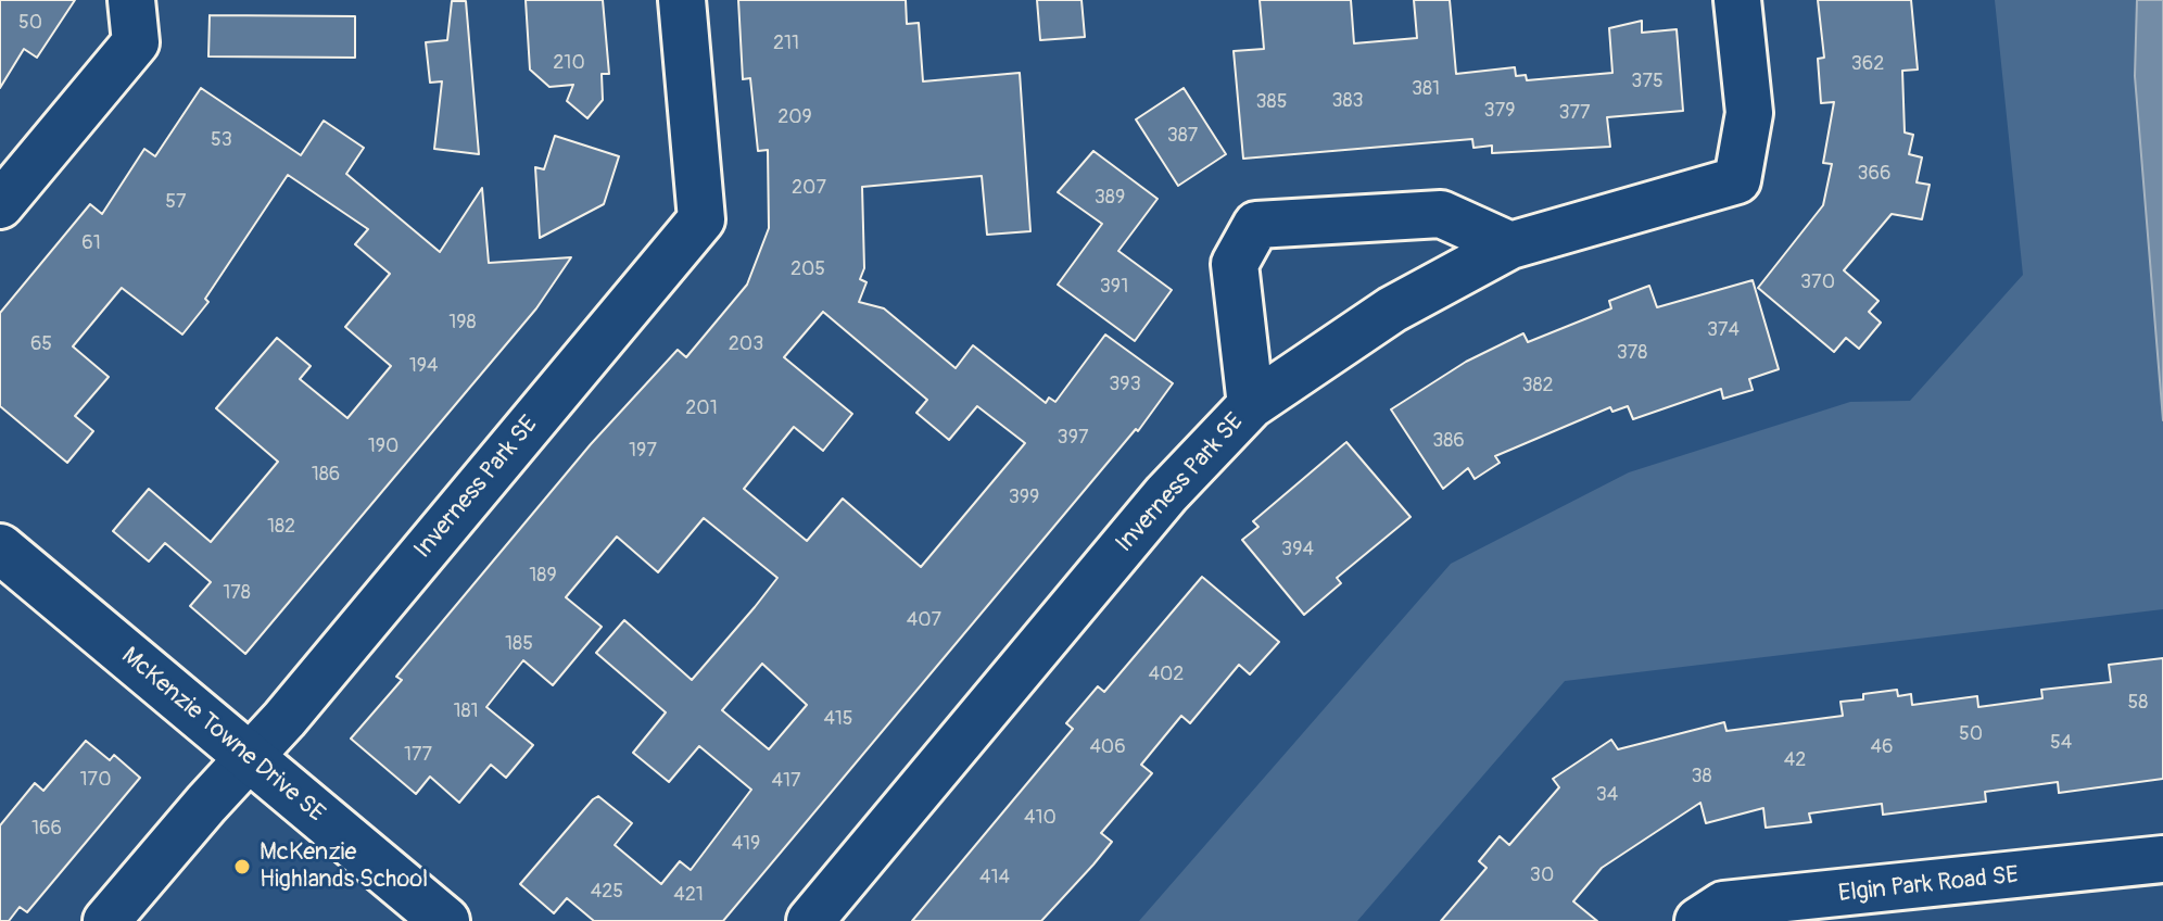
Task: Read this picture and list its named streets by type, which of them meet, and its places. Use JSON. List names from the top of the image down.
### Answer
{
  "streets": {
    "street": ["Inverness Park SE", "McKenzie Towne Drive SE", "Elgin Park Road SE"]
  },
  "crossings": [
    ["Inverness Park SE", "McKenzie Towne Drive SE"]
  ],
  "places": ["McKenzie Highlands School"],
  "house_numbers": [
    "50",
    "211",
    "210",
    "362",
    "375",
    "381",
    "383",
    "385",
    "379",
    "377",
    "209",
    "387",
    "53",
    "366",
    "207",
    "389",
    "57",
    "61",
    "205",
    "370",
    "391",
    "198",
    "374",
    "65",
    "203",
    "378",
    "194",
    "393",
    "382",
    "201",
    "397",
    "386",
    "190",
    "197",
    "186",
    "399",
    "182",
    "394",
    "189",
    "178",
    "407",
    "185",
    "402",
    "58",
    "181",
    "415",
    "50",
    "54",
    "406",
    "46",
    "177",
    "42",
    "38",
    "170",
    "417",
    "34",
    "410",
    "166",
    "419",
    "30",
    "414",
    "425",
    "421"
  ]
}
